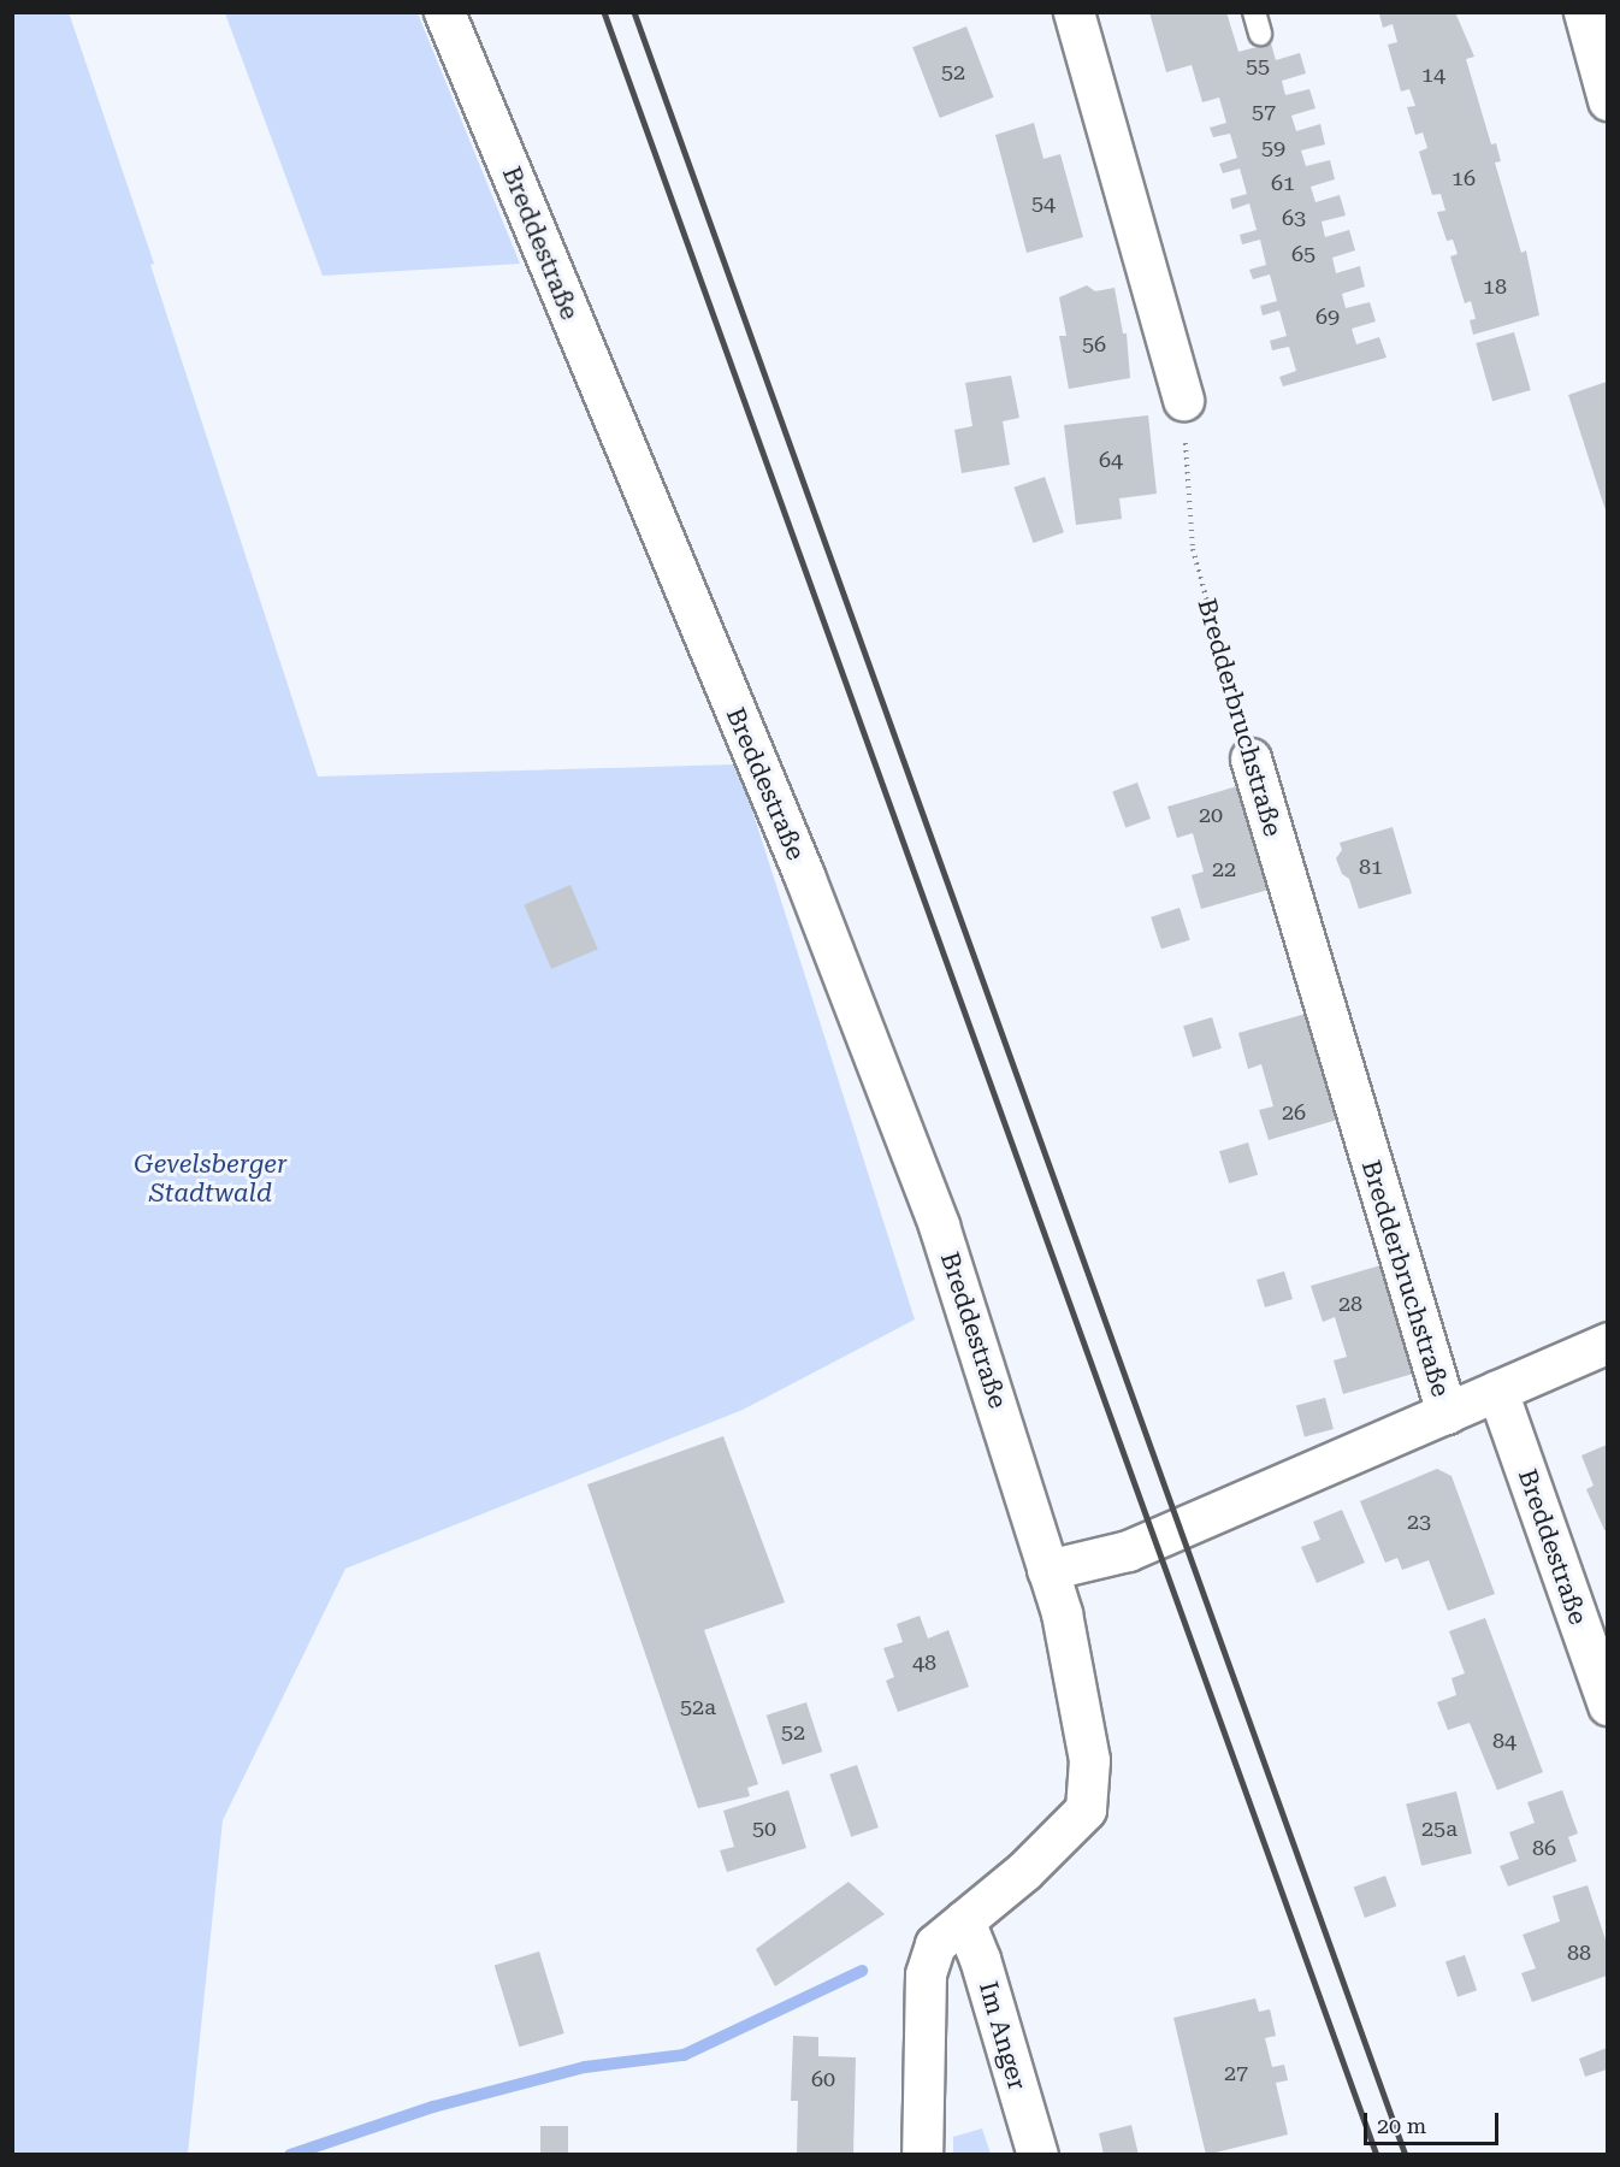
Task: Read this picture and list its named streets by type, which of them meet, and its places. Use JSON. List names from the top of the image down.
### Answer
{
  "streets": {
    "street": ["Breddestraße", "Bredderbruchstraße", "Im Anger"]
  },
  "crossings": [
    ["Breddestraße", "Im Anger"]
  ],
  "parks": ["Gevelsberger Stadtwald"],
  "house_numbers": [
    "55",
    "52",
    "14",
    "57",
    "59",
    "16",
    "61",
    "54",
    "63",
    "65",
    "18",
    "69",
    "56",
    "64",
    "20",
    "81",
    "22",
    "26",
    "28",
    "23",
    "48",
    "52a",
    "52",
    "84",
    "50",
    "25a",
    "86",
    "88",
    "27",
    "60"
  ],
  "scale_bar": "20 m"
}
